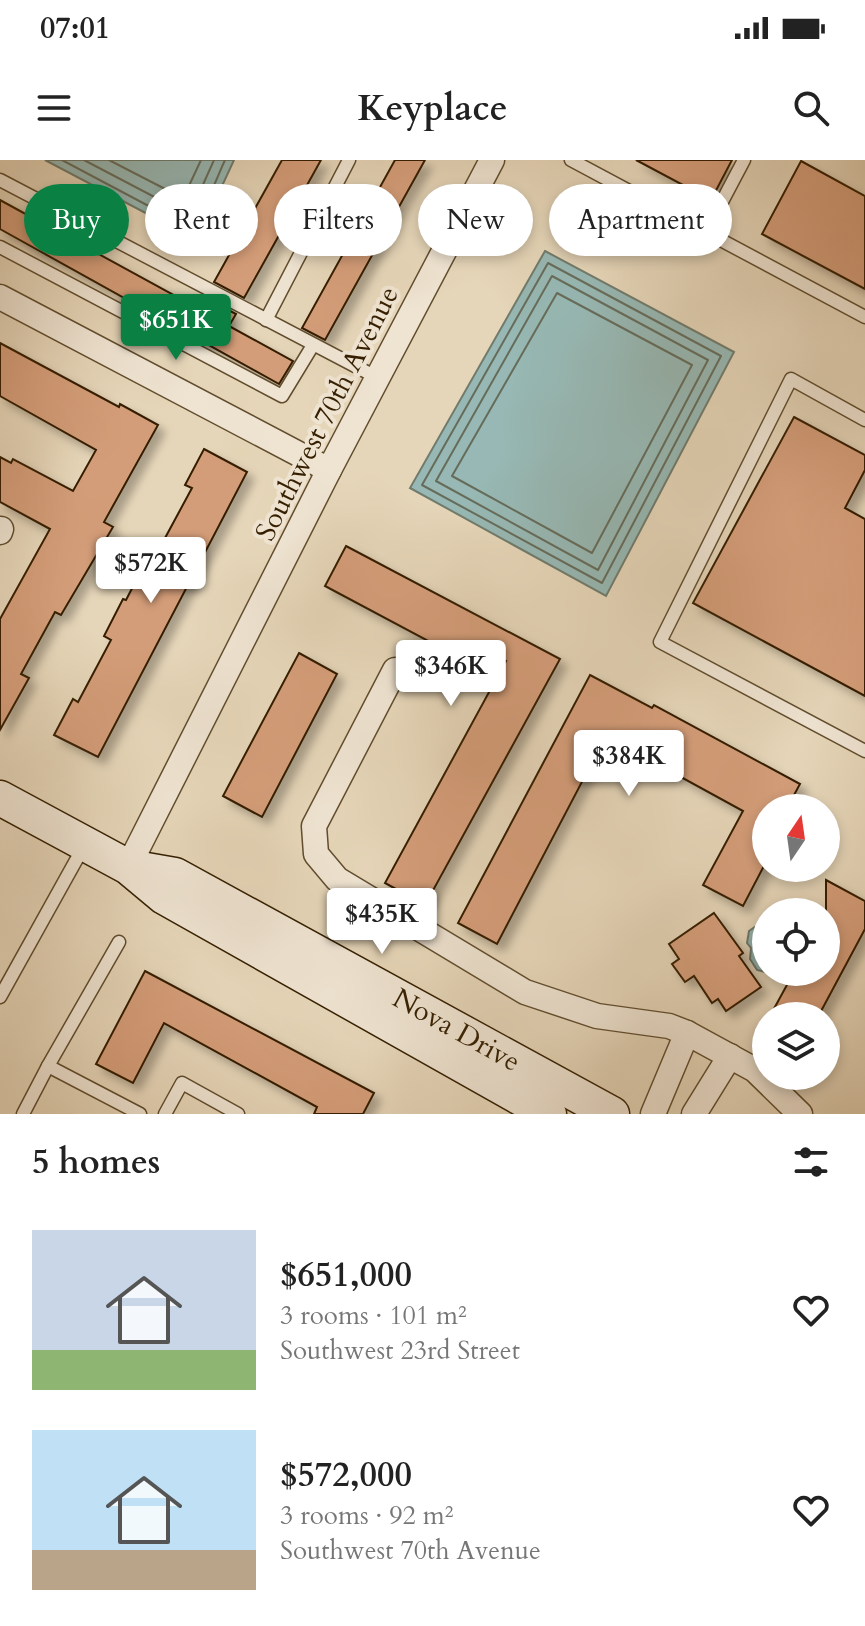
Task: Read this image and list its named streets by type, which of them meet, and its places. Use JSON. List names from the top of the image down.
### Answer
{
  "streets": {
    "street": ["Southwest 70th Avenue", "Nova Drive"]
  },
  "crossings": [
    ["Southwest 70th Avenue", "Nova Drive"]
  ],
  "north": "top",
  "page": {
    "status": "07:01",
    "header": "Keyplace",
    "chip": [
      "Buy",
      "Rent",
      "Filters",
      "New",
      "Apartment"
    ],
    "price": [
      "$651K",
      "$572K",
      "$346K",
      "$384K",
      "$435K"
    ],
    "heading": "5 homes",
    "list": [
      {
        "name": "$651,000",
        "note": "3 rooms · 101 m² · Southwest 23rd Street"
      },
      {
        "name": "$572,000",
        "note": "3 rooms · 92 m² · Southwest 70th Avenue"
      }
    ]
  }
}
